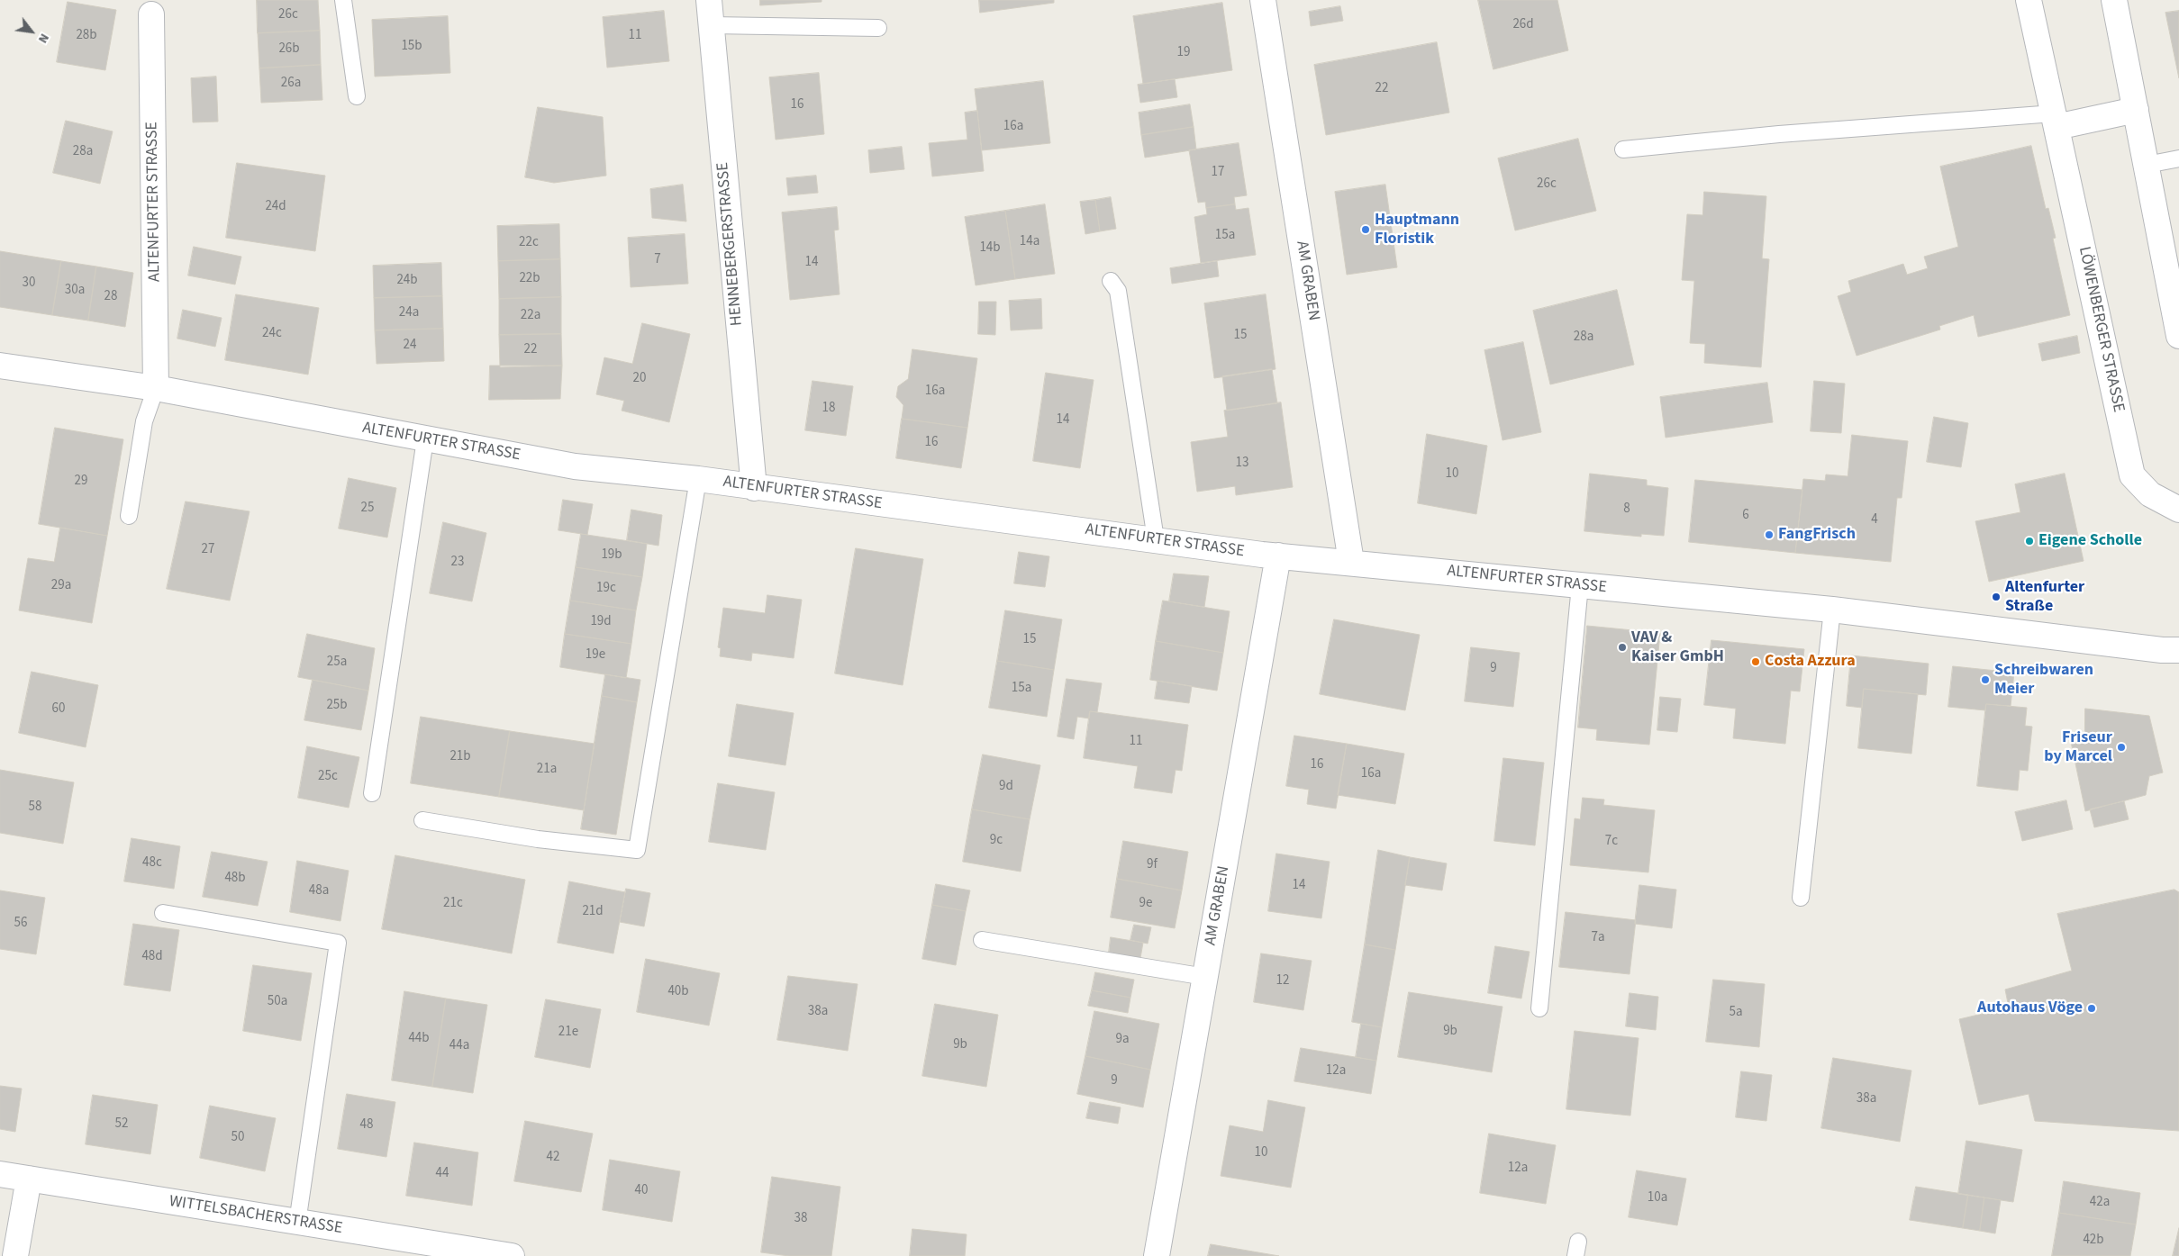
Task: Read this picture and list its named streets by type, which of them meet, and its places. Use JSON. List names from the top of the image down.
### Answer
{
  "streets": {
    "street": [
      "ALTENFURTER STRASSE",
      "HENNEBERGERSTRASSE",
      "AM GRABEN",
      "LÖWENBERGER STRASSE",
      "WITTELSBACHERSTRASSE"
    ]
  },
  "crossings": [
    ["ALTENFURTER STRASSE", "HENNEBERGERSTRASSE"],
    ["ALTENFURTER STRASSE", "AM GRABEN"]
  ],
  "places": [
    "Hauptmann Floristik",
    "FangFrisch",
    "Eigene Scholle",
    "Altenfurter Straße",
    "VAV & Kaiser GmbH",
    "Costa Azzura",
    "Schreibwaren Meier",
    "Friseur by Marcel",
    "Autohaus Vöge"
  ],
  "house_numbers": [
    "26c",
    "26d",
    "28b",
    "11",
    "15b",
    "26b",
    "19",
    "26a",
    "22",
    "16",
    "16a",
    "28a",
    "17",
    "26c",
    "24d",
    "15a",
    "14a",
    "22c",
    "14b",
    "7",
    "14",
    "22b",
    "24b",
    "30",
    "30a",
    "28",
    "24a",
    "22a",
    "24c",
    "15",
    "28a",
    "24",
    "22",
    "20",
    "16a",
    "18",
    "14",
    "16",
    "13",
    "10",
    "29",
    "25",
    "8",
    "6",
    "4",
    "27",
    "19b",
    "23",
    "29a",
    "19c",
    "19d",
    "15",
    "19e",
    "25a",
    "9",
    "15a",
    "25b",
    "60",
    "11",
    "21b",
    "16",
    "21a",
    "16a",
    "25c",
    "9d",
    "58",
    "9c",
    "7c",
    "48c",
    "9f",
    "48b",
    "14",
    "48a",
    "21c",
    "9e",
    "21d",
    "56",
    "7a",
    "48d",
    "12",
    "40b",
    "50a",
    "38a",
    "5a",
    "9b",
    "21e",
    "44b",
    "9a",
    "9b",
    "44a",
    "12a",
    "9",
    "38a",
    "52",
    "48",
    "50",
    "10",
    "42",
    "12a",
    "44",
    "40",
    "10a",
    "42a",
    "38",
    "42b"
  ],
  "north": "bottom right"
}
